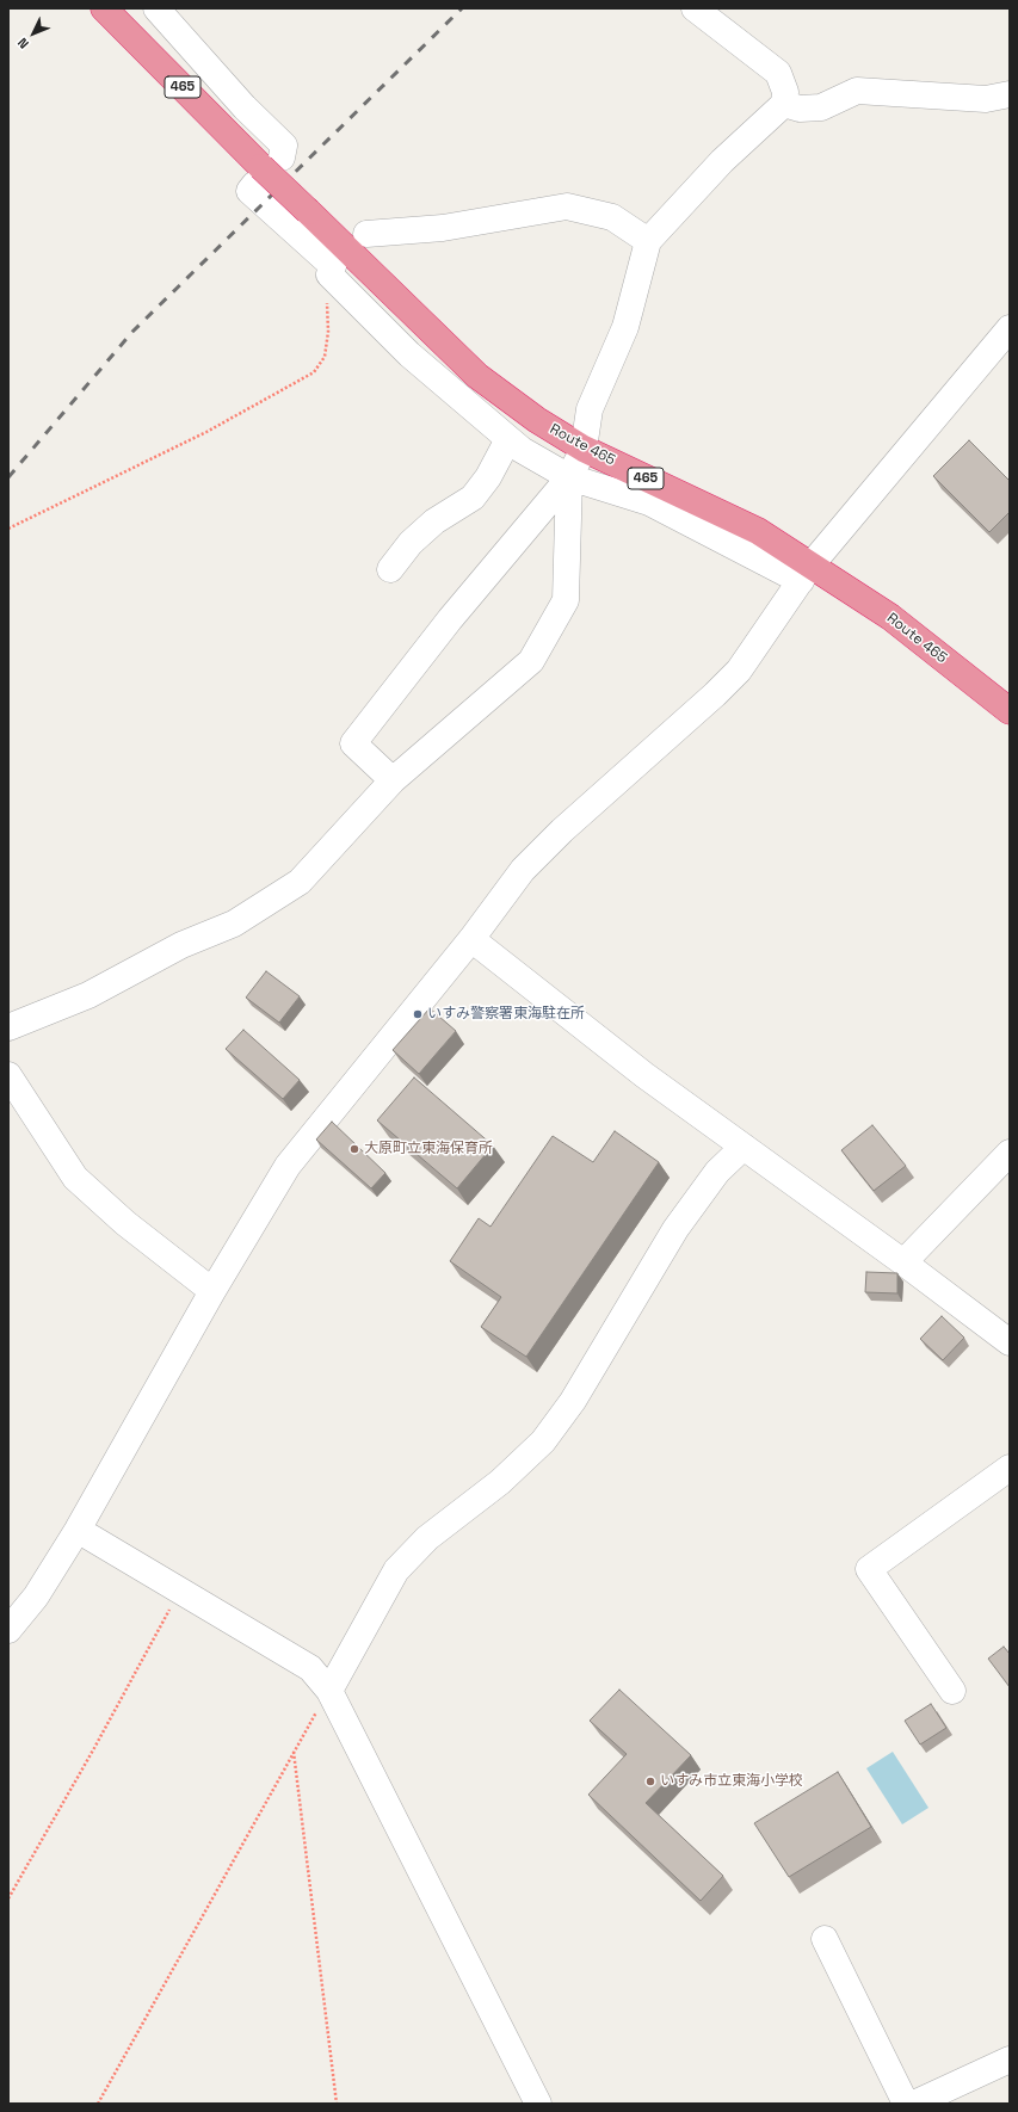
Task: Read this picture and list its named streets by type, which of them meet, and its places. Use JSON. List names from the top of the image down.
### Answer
{
  "streets": {
    "highway": ["465", "Route 465"]
  },
  "crossings": [
    ["465", "Route 465"]
  ],
  "places": ["いすみ警察署東海駐在所", "大原町立東海保育所", "いすみ市立東海小学校"],
  "north": "bottom left"
}
